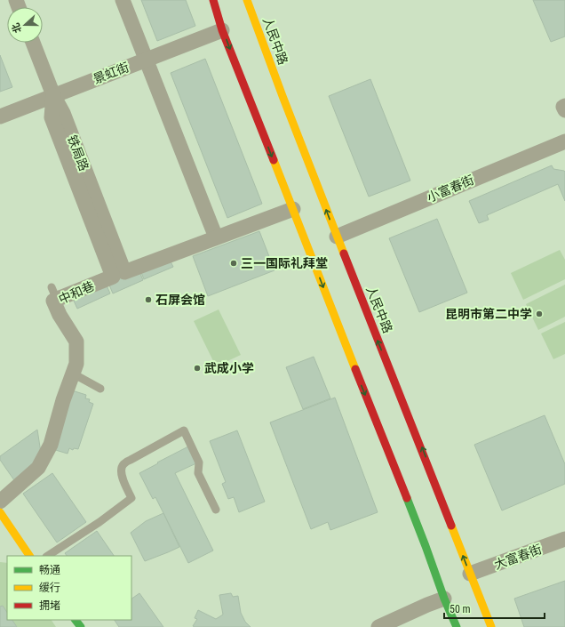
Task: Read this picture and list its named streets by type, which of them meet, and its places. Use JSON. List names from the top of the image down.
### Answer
{
  "streets": {
    "main road": ["人民中路"],
    "street": [
      "景虹街",
      "铁局路",
      "小富春街",
      "中和巷",
      "大富春街"
    ]
  },
  "crossings": [
    ["人民中路", "小富春街"],
    ["人民中路", "大富春街"],
    ["景虹街", "铁局路"],
    ["景虹街", "中和巷"],
    ["铁局路", "中和巷"]
  ],
  "places": [
    "三一国际礼拜堂",
    "石屏会馆",
    "昆明市第二中学",
    "武成小学"
  ],
  "legend": ["畅通", "缓行", "拥堵"],
  "scale_bar": "50 m",
  "north": "left"
}
